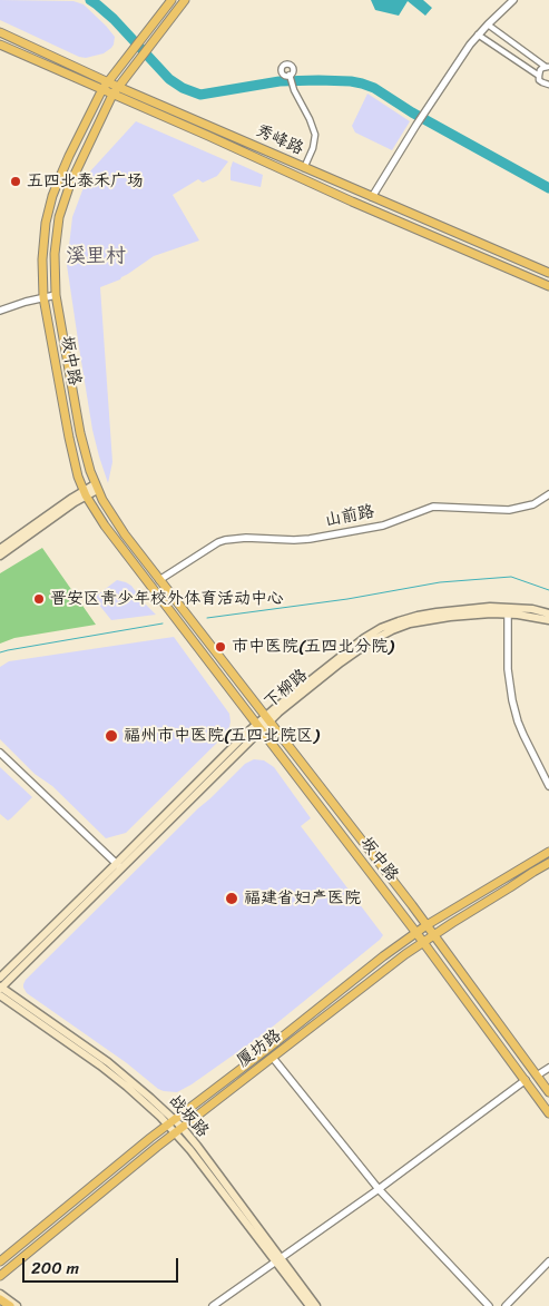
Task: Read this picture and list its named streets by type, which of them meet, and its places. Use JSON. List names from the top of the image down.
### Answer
{
  "streets": {
    "main road": [
      "秀峰路",
      "坂中路",
      "下柳路",
      "厦坊路",
      "战坂路"
    ],
    "street": ["山前路"]
  },
  "crossings": [
    ["秀峰路", "坂中路"],
    ["坂中路", "山前路"],
    ["坂中路", "下柳路"],
    ["坂中路", "厦坊路"],
    ["下柳路", "战坂路"],
    ["厦坊路", "战坂路"]
  ],
  "districts": ["溪里村"],
  "places": [
    "五四北泰禾广场",
    "晋安区青少年校外体育活动中心",
    "市中医院(五四北分院)",
    "福州市中医院(五四北院区)",
    "福建省妇产医院"
  ],
  "scale_bar": "200 m"
}
